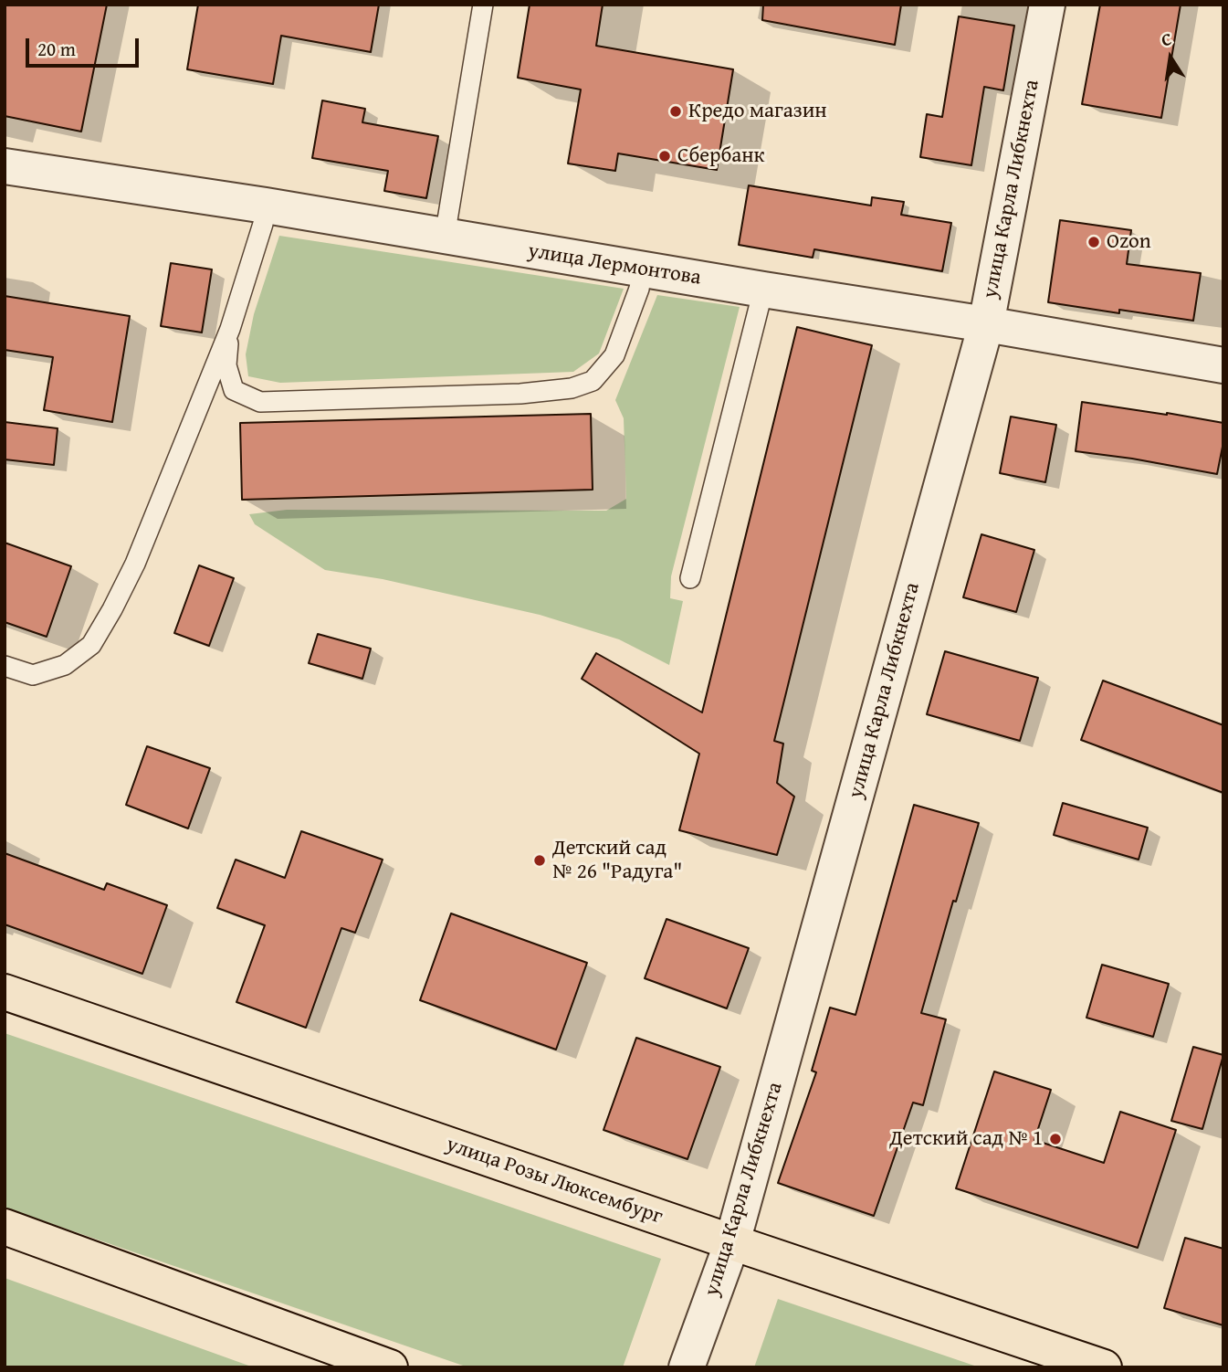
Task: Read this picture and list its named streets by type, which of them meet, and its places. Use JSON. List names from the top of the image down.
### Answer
{
  "streets": {
    "main road": ["улица Розы Люксембург"],
    "street": ["улица Карла Либкнехта", "улица Лермонтова"]
  },
  "crossings": [
    ["улица Карла Либкнехта", "улица Лермонтова"],
    ["улица Карла Либкнехта", "улица Розы Люксембург"]
  ],
  "places": [
    "Кредо магазин",
    "Сбербанк",
    "Ozon",
    "Детский сад № 26 \"Радуга\"",
    "Детский сад № 1"
  ],
  "scale_bar": "20 m",
  "north": "top"
}
